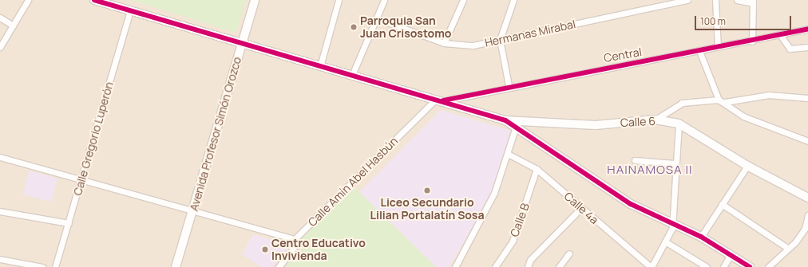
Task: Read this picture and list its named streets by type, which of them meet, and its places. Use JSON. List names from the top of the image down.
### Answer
{
  "streets": {
    "street": [
      "Hermanas Mirabal",
      "Central",
      "Calle 6",
      "Avenida Profesor Simón Orozco",
      "Calle Gregorio Luperón",
      "Calle Amín Abel Hasbún",
      "Calle 4a",
      "Calle B"
    ]
  },
  "crossings": [
    ["Central", "Calle Amín Abel Hasbún"],
    ["Calle 4a", "Calle B"]
  ],
  "districts": ["HAINAMOSA II"],
  "places": ["Parroquia San Juan Crisostomo", "Liceo Secundario Lilian Portalatín Sosa", "Centro Educativo Invivienda"],
  "scale_bar": "100 m"
}
